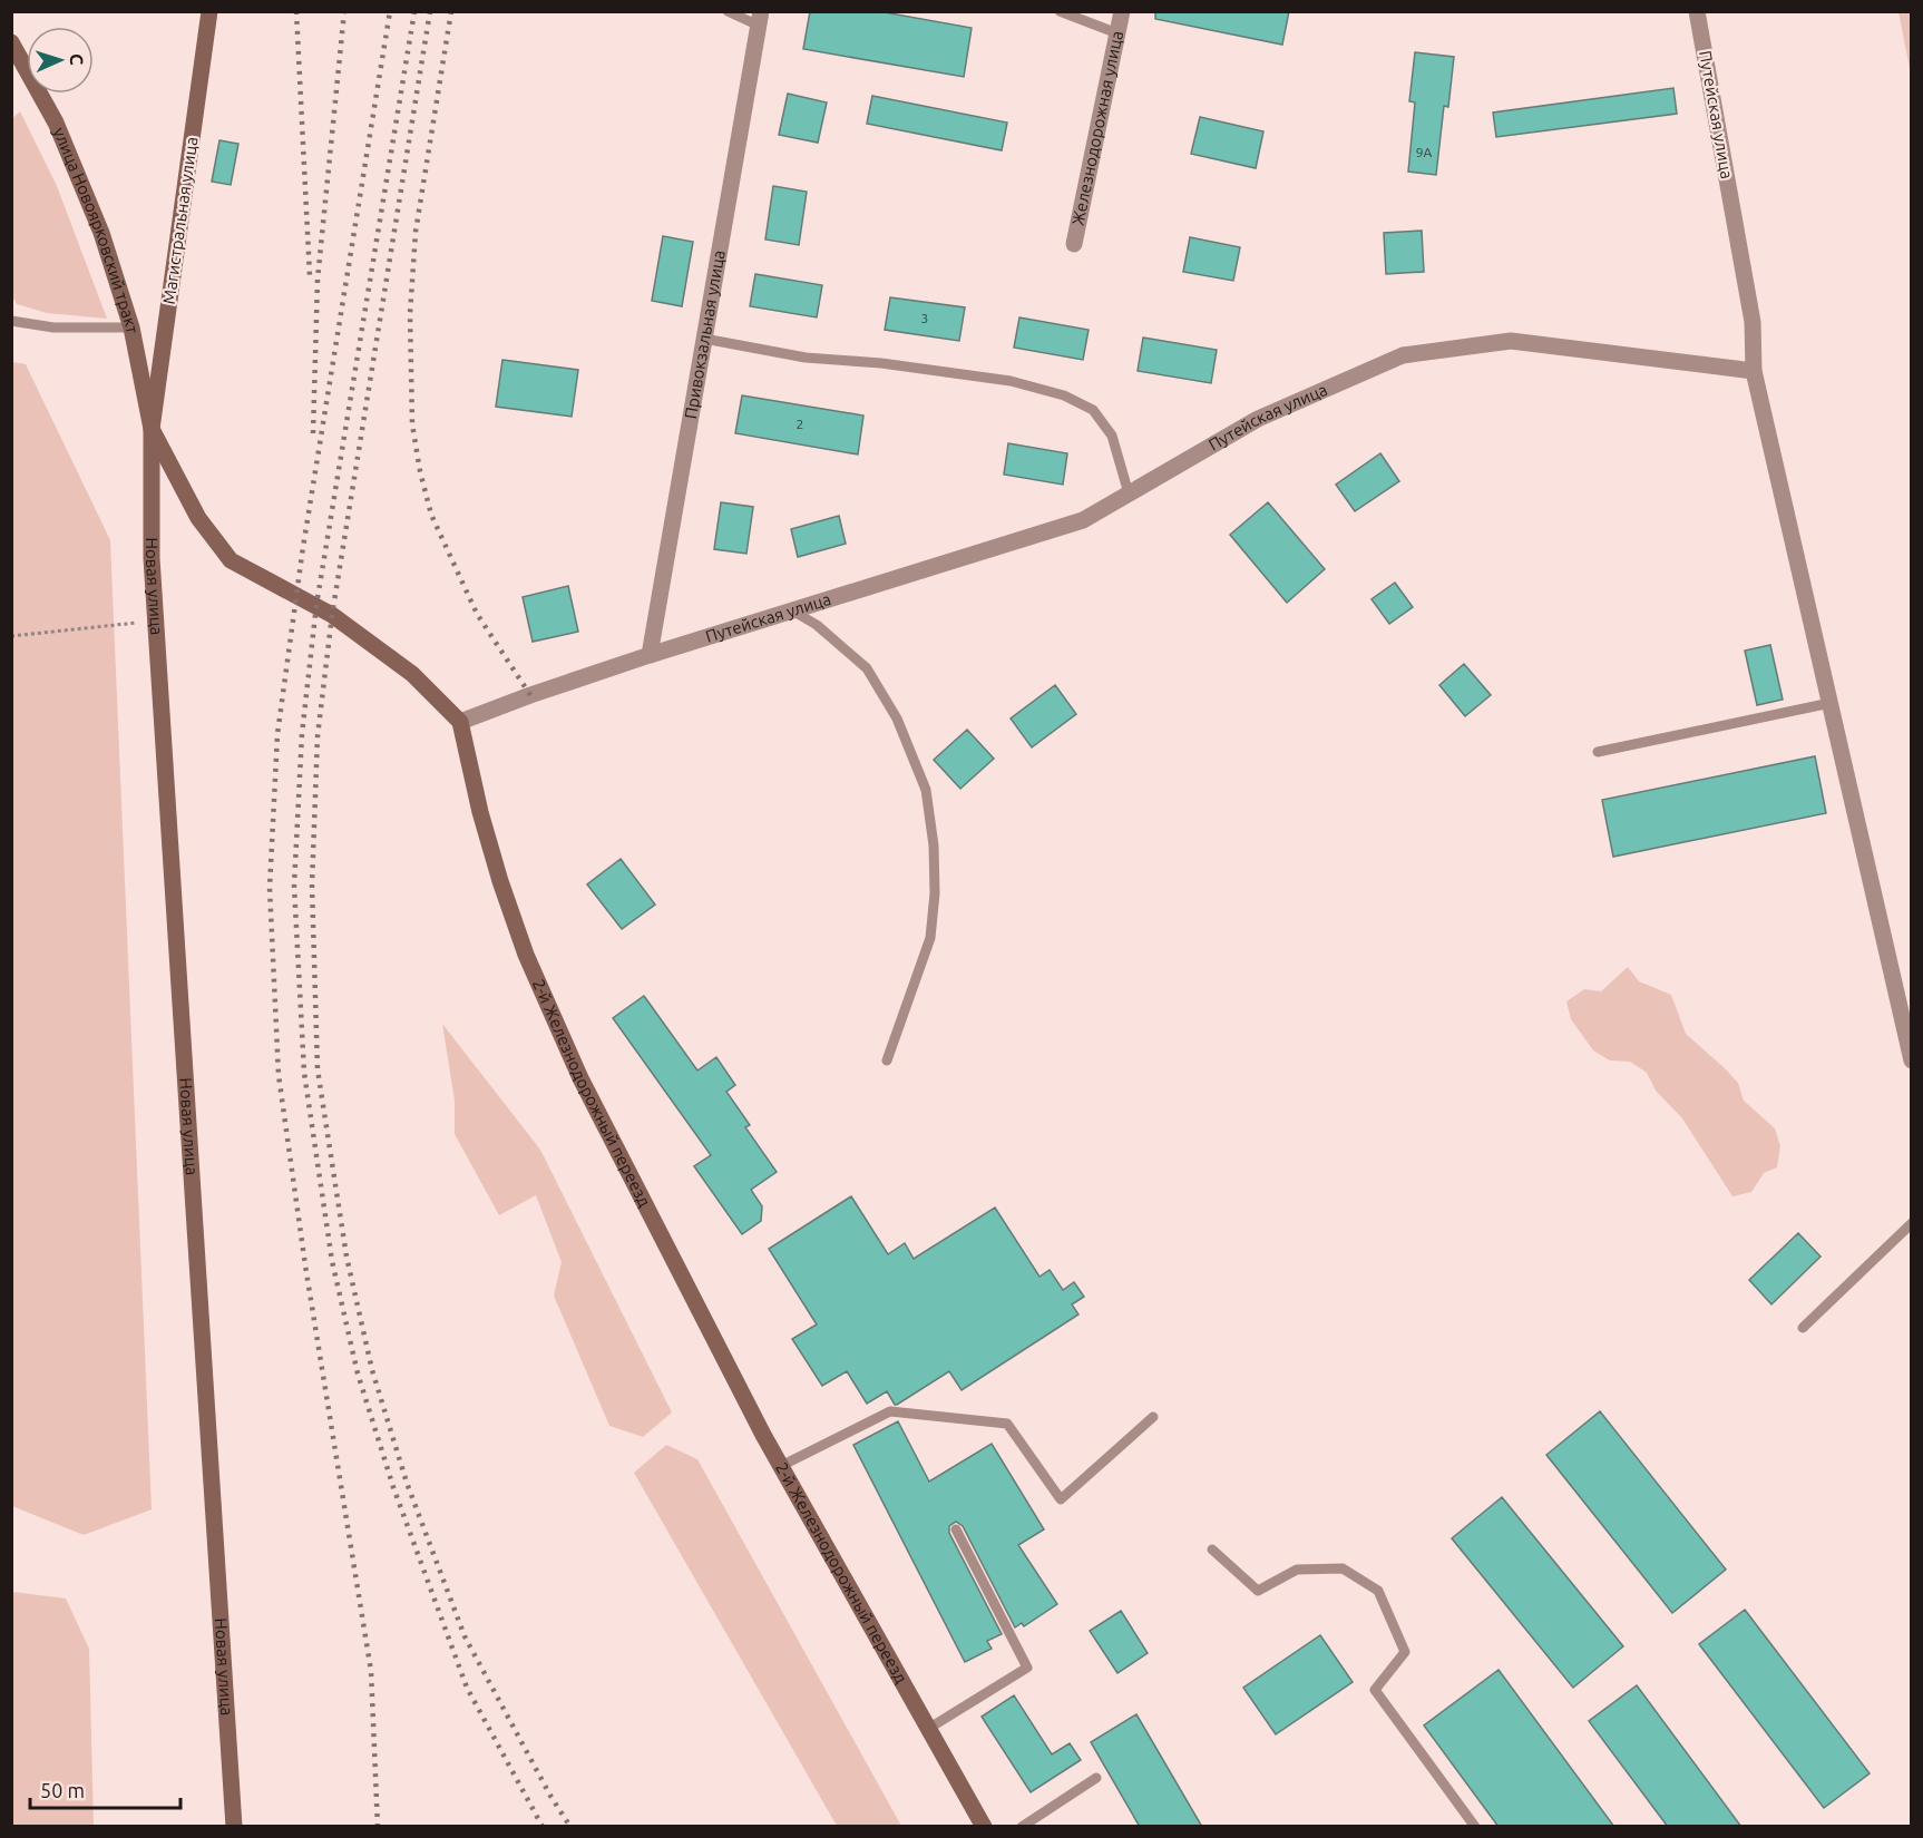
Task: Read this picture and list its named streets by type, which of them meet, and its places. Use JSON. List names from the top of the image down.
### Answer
{
  "streets": {
    "street": [
      "Путейская улица",
      "Железнодорожная улица",
      "Магистральная улица",
      "улица Новоярковский тракт",
      "Привокзальная улица",
      "Новая улица",
      "2-й Железнодорожный переезд"
    ]
  },
  "crossings": [
    ["Путейская улица", "Привокзальная улица"],
    ["Путейская улица", "2-й Железнодорожный переезд"],
    ["Магистральная улица", "улица Новоярковский тракт"],
    ["Магистральная улица", "Новая улица"],
    ["улица Новоярковский тракт", "Новая улица"]
  ],
  "house_numbers": ["9А", "3", "2"],
  "scale_bar": "50 m",
  "north": "right"
}
